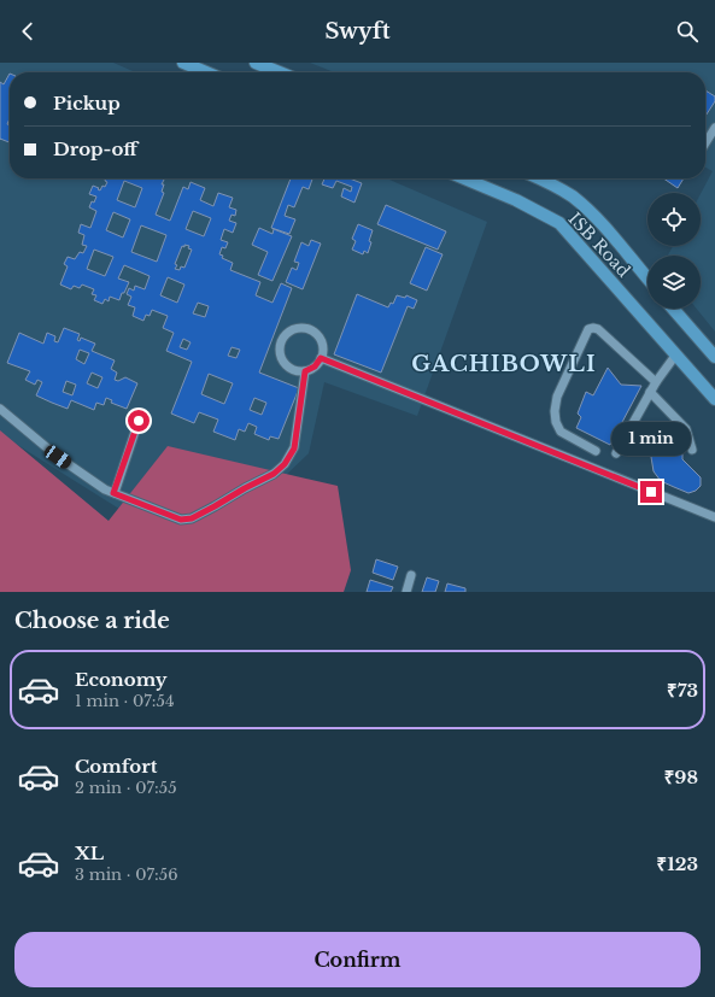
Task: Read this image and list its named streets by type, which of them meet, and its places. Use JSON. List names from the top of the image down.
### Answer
{
  "streets": {
    "main road": ["ISB Road"]
  },
  "districts": ["GACHIBOWLI"],
  "page": {
    "header": "Swyft",
    "banner": ["Pickup", "Drop-off"],
    "bubble": "1 min",
    "heading": "Choose a ride",
    "list": [
      {
        "name": "Economy",
        "note": "1 min · 07:54",
        "value": "₹73"
      },
      {
        "name": "Comfort",
        "note": "2 min · 07:55",
        "value": "₹98"
      },
      {
        "name": "XL",
        "note": "3 min · 07:56",
        "value": "₹123"
      }
    ],
    "buttons": "Confirm"
  }
}
